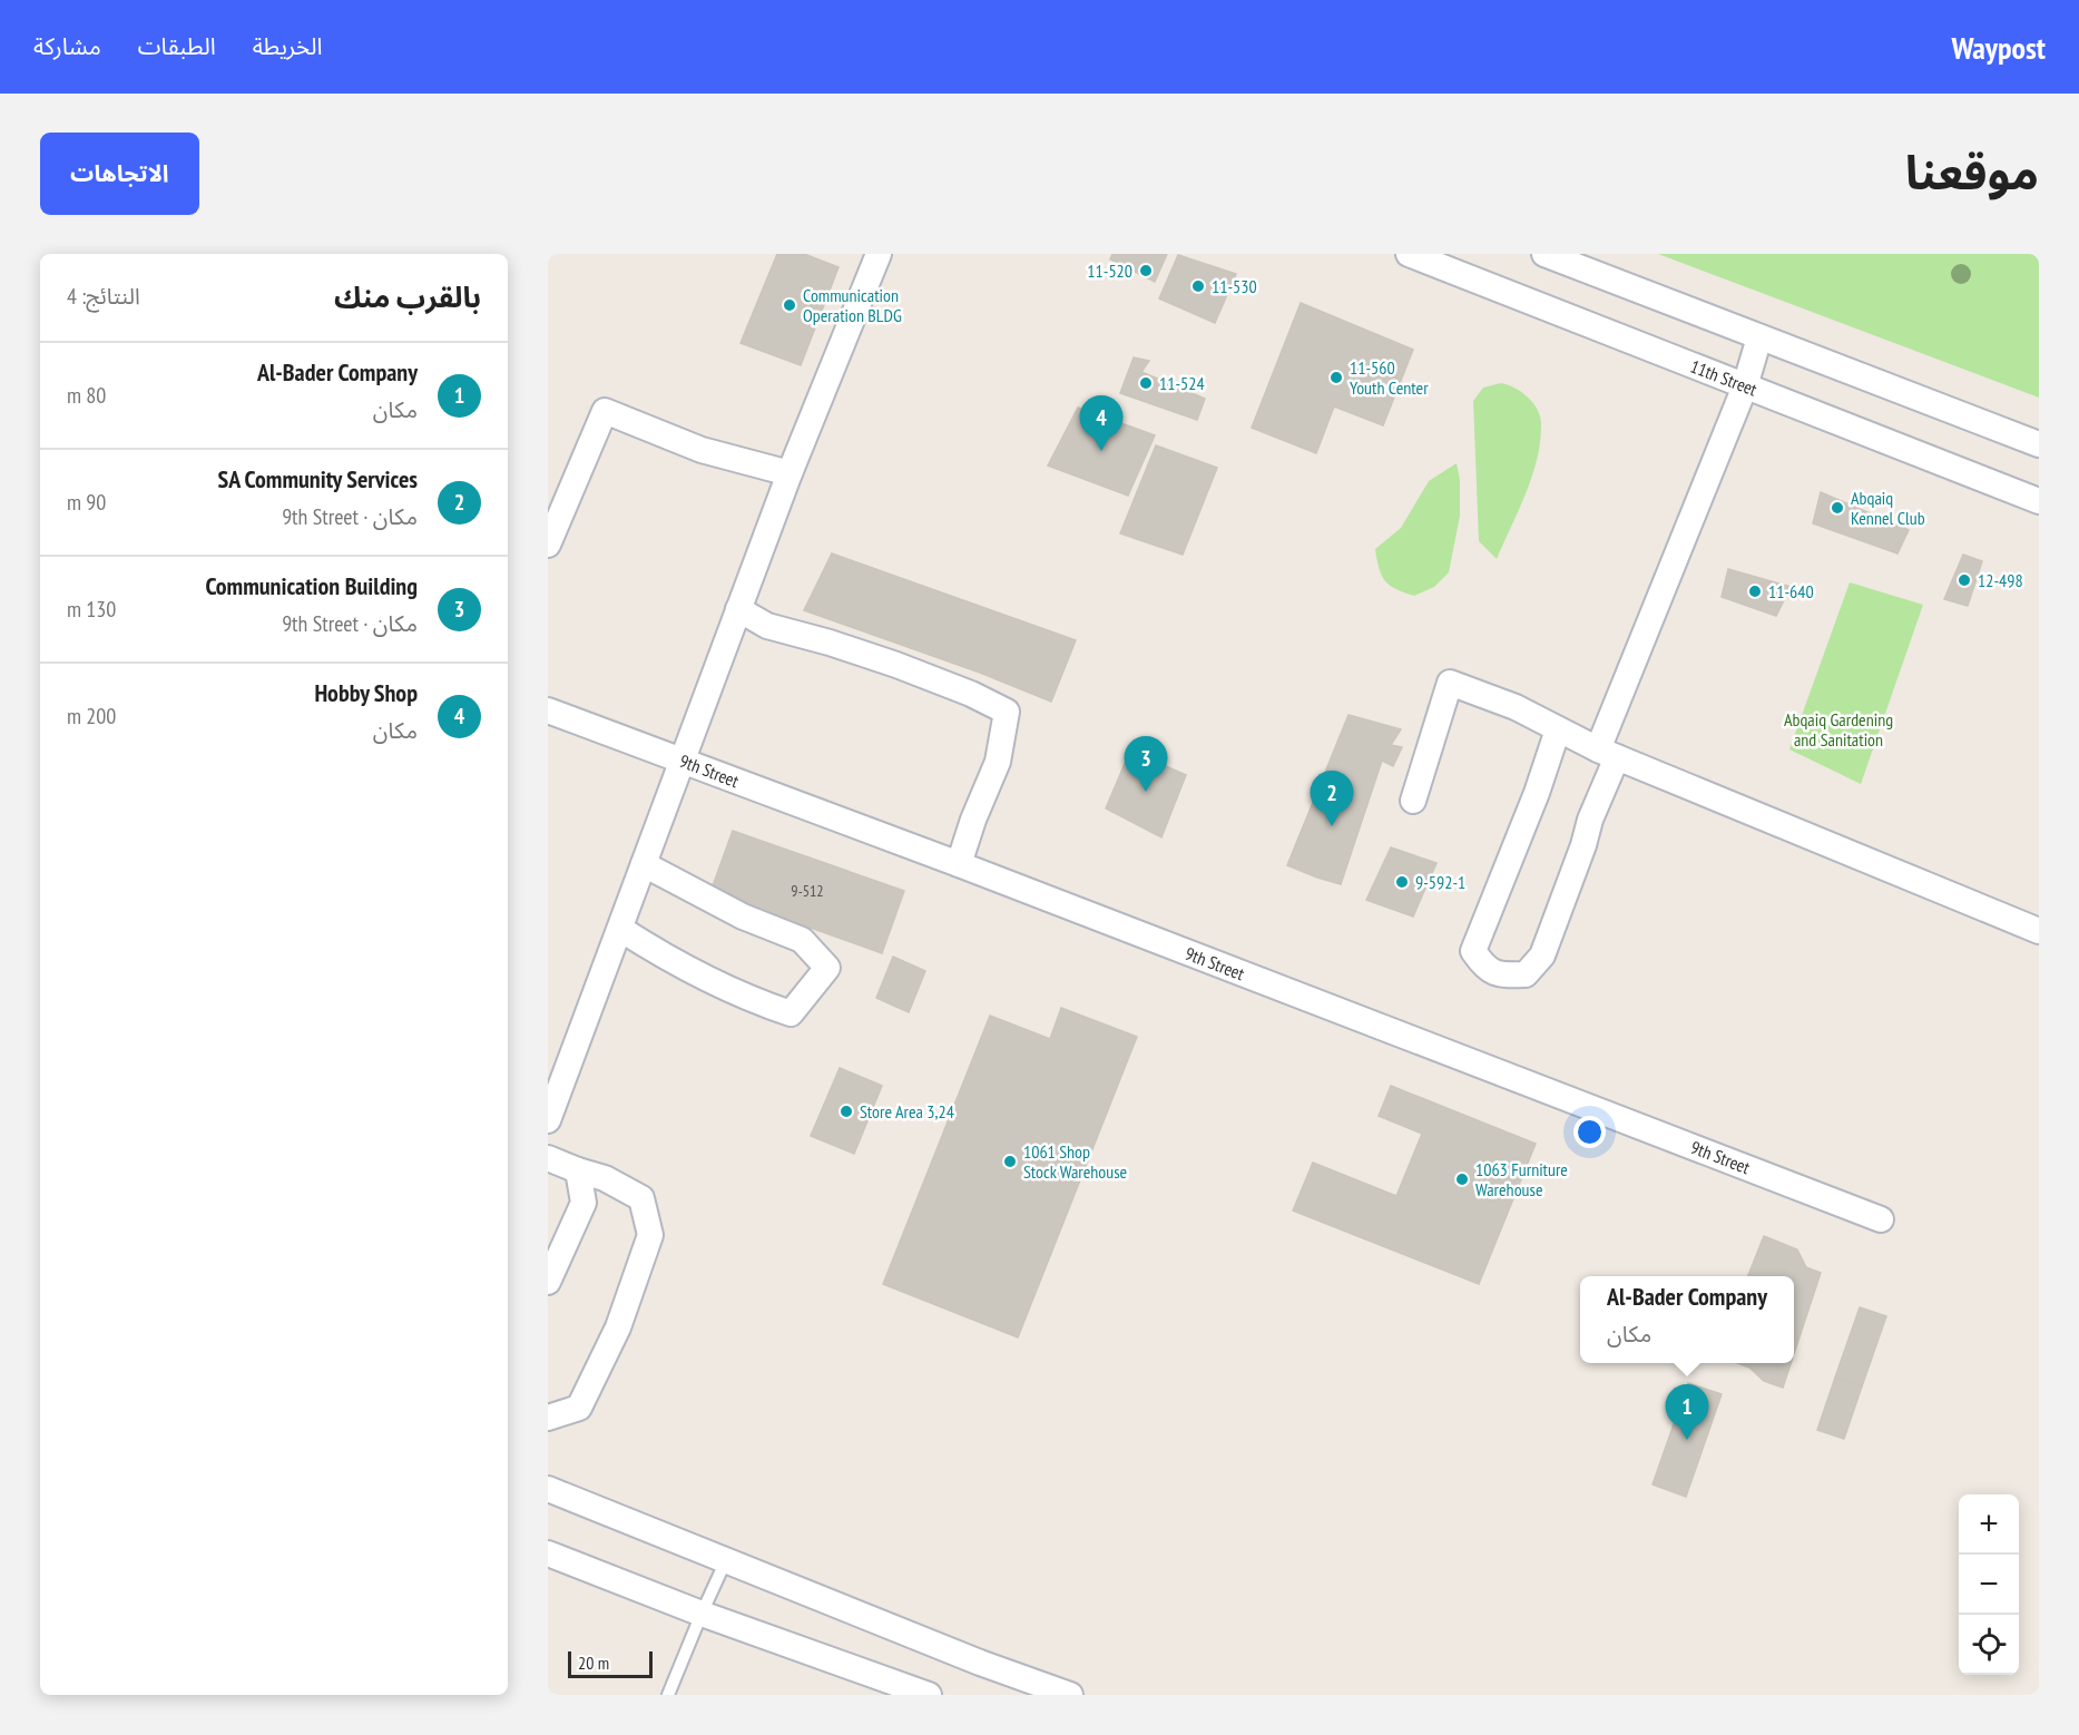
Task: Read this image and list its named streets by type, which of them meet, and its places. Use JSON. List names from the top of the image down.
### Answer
{
  "streets": {
    "street": ["11th Street", "9th Street"]
  },
  "parks": ["Abqaiq Gardening and Sanitation"],
  "places": [
    "11-520",
    "11-530",
    "Communication Operation BLDG",
    "11-560 Youth Center",
    "11-524",
    "Abqaiq Kennel Club",
    "12-498",
    "11-640",
    "9-592-1",
    "Store Area 3,24",
    "1061 Shop Stock Warehouse",
    "1063 Furniture Warehouse"
  ],
  "house_numbers": ["9-512"],
  "scale_bar": "20 m",
  "page": {
    "header": "Waypost",
    "nav": ["الخريطة", "الطبقات", "مشاركة"],
    "title": "موقعنا",
    "buttons": "الاتجاهات",
    "heading": ["بالقرب منك", "النتائج: 4"],
    "list": [
      {
        "mark": "1",
        "name": "Al-Bader Company",
        "note": "مكان",
        "value": "80 m"
      },
      {
        "mark": "2",
        "name": "SA Community Services",
        "note": "مكان · 9th Street",
        "value": "90 m"
      },
      {
        "mark": "3",
        "name": "Communication Building",
        "note": "مكان · 9th Street",
        "value": "130 m"
      },
      {
        "mark": "4",
        "name": "Hobby Shop",
        "note": "مكان",
        "value": "200 m"
      }
    ],
    "pins": [
      "4",
      "3",
      "2",
      "1"
    ],
    "popup": ["Al-Bader Company", "مكان"],
    "map_buttons": ["+", "−"],
    "scale": "20 m"
  }
}
